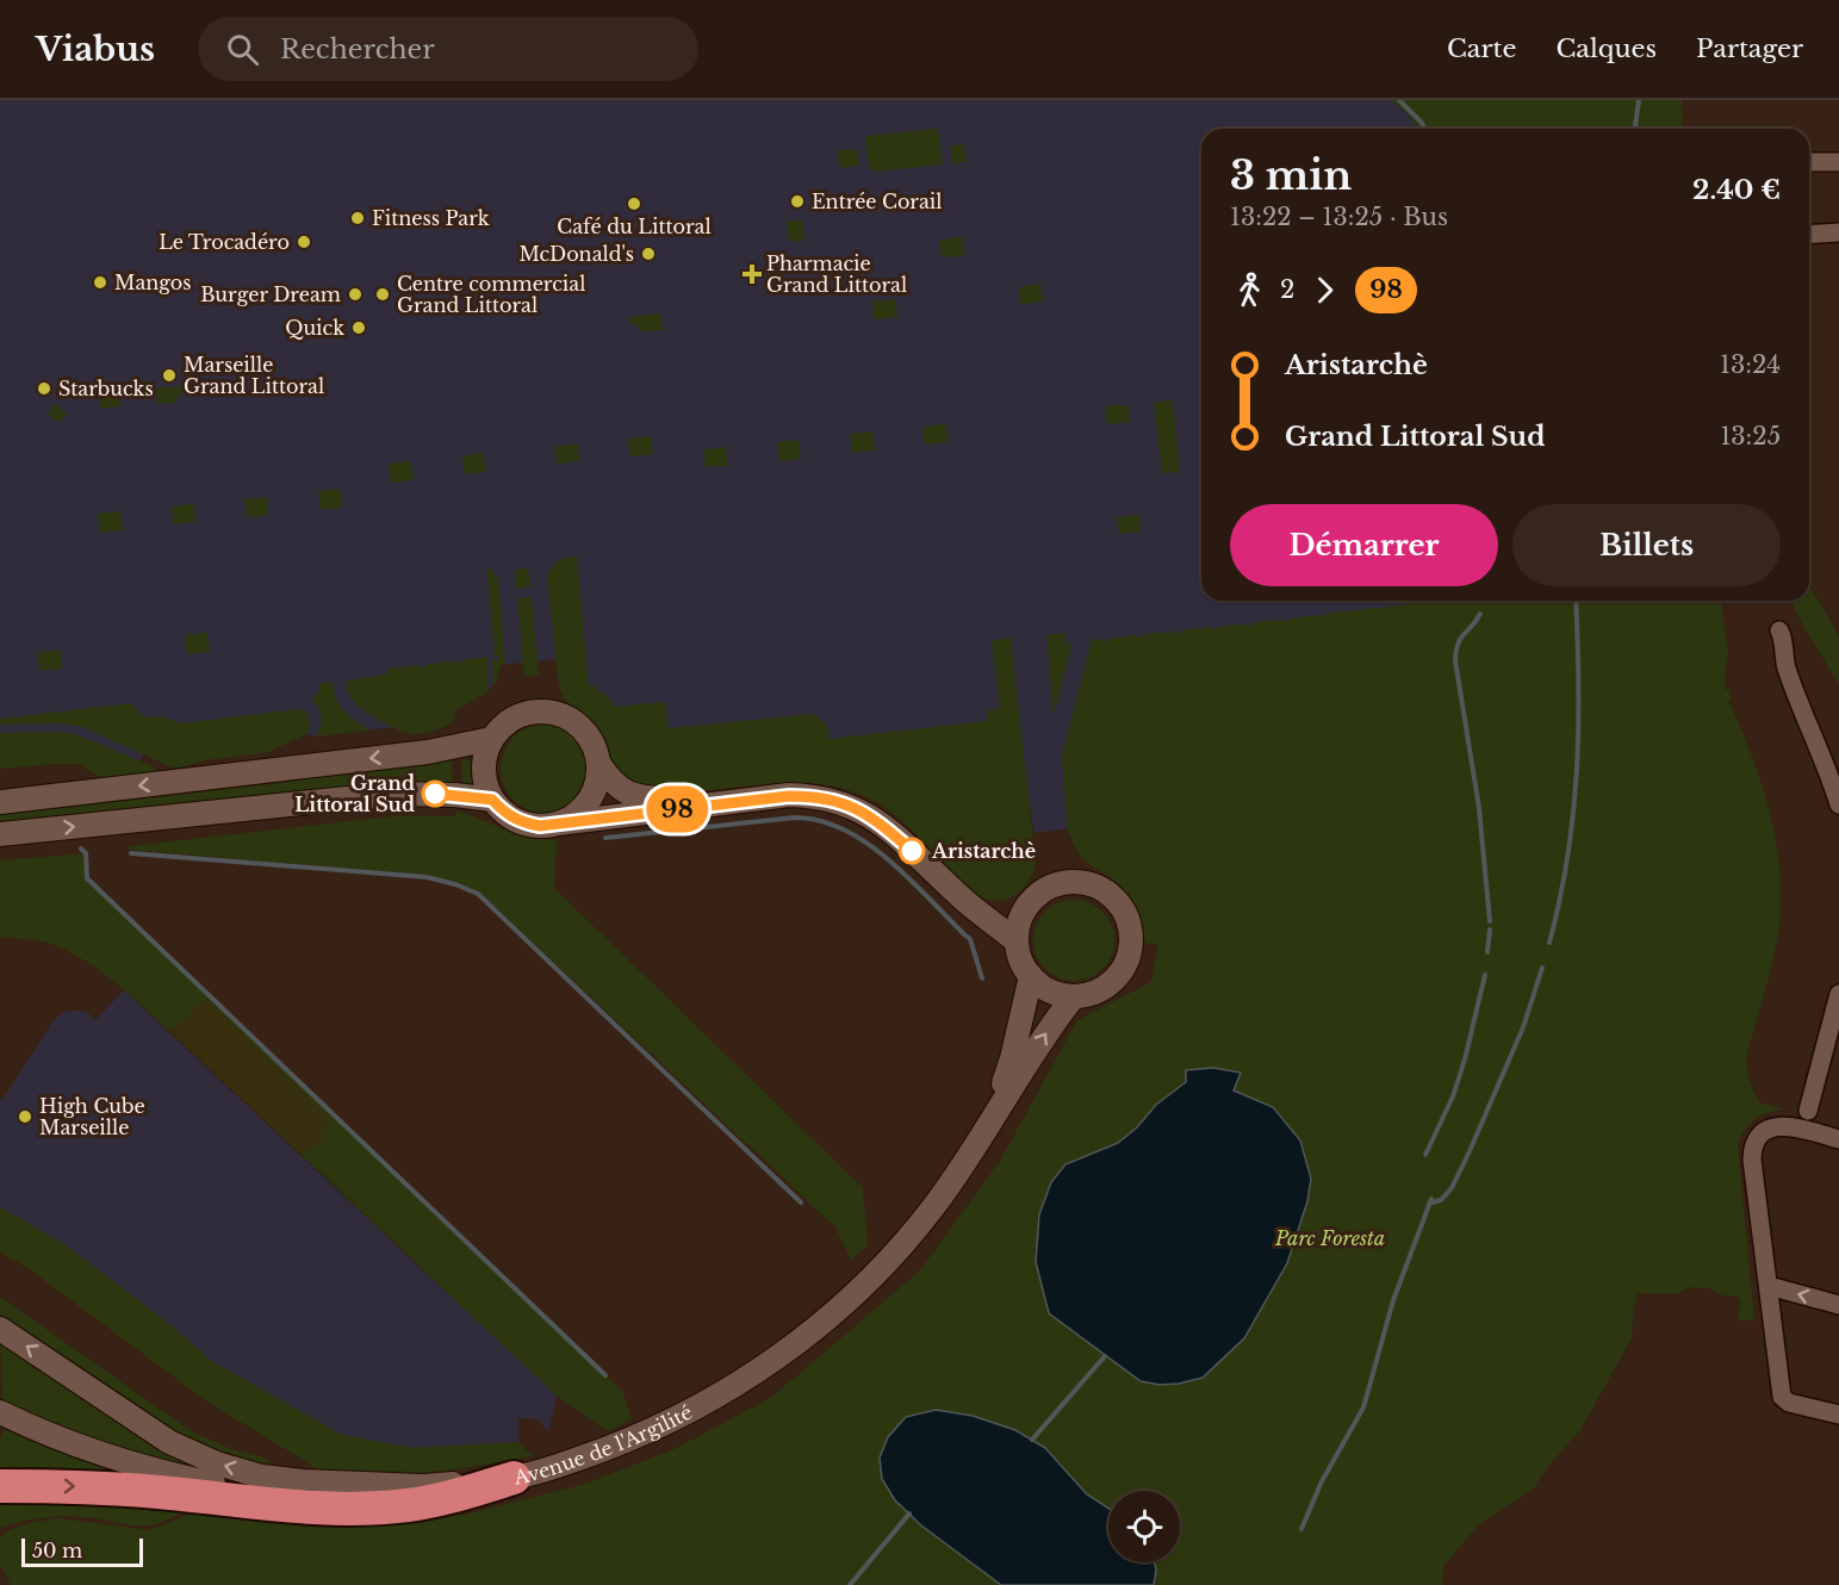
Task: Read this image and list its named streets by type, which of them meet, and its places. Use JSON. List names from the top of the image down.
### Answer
{
  "streets": {
    "street": ["Avenue de l'Argilité"]
  },
  "parks": ["Parc Foresta"],
  "places": {
    "other": [
      "Entrée Corail",
      "Café du Littoral",
      "Fitness Park",
      "Le Trocadéro",
      "McDonald's",
      "Mangos",
      "Burger Dream",
      "Centre commercial Grand Littoral",
      "Quick",
      "Marseille Grand Littoral",
      "Starbucks",
      "Grand Littoral Sud",
      "Aristarchè",
      "High Cube Marseille"
    ],
    "health": ["Pharmacie Grand Littoral"]
  },
  "lines": ["bus line 98"],
  "scale_bar": "50 m",
  "page": {
    "header": "Viabus",
    "search": "Rechercher",
    "nav": ["Carte", "Calques", "Partager"],
    "on_map": "98",
    "heading": ["3 min", "13:22 – 13:25 · Bus", "2.40 €"],
    "legs": ["2", "98"],
    "list": [
      {
        "name": "Aristarchè",
        "value": "13:24"
      },
      {
        "name": "Grand Littoral Sud",
        "value": "13:25"
      }
    ],
    "buttons": ["Démarrer", "Billets"],
    "scale": "50 m"
  }
}
